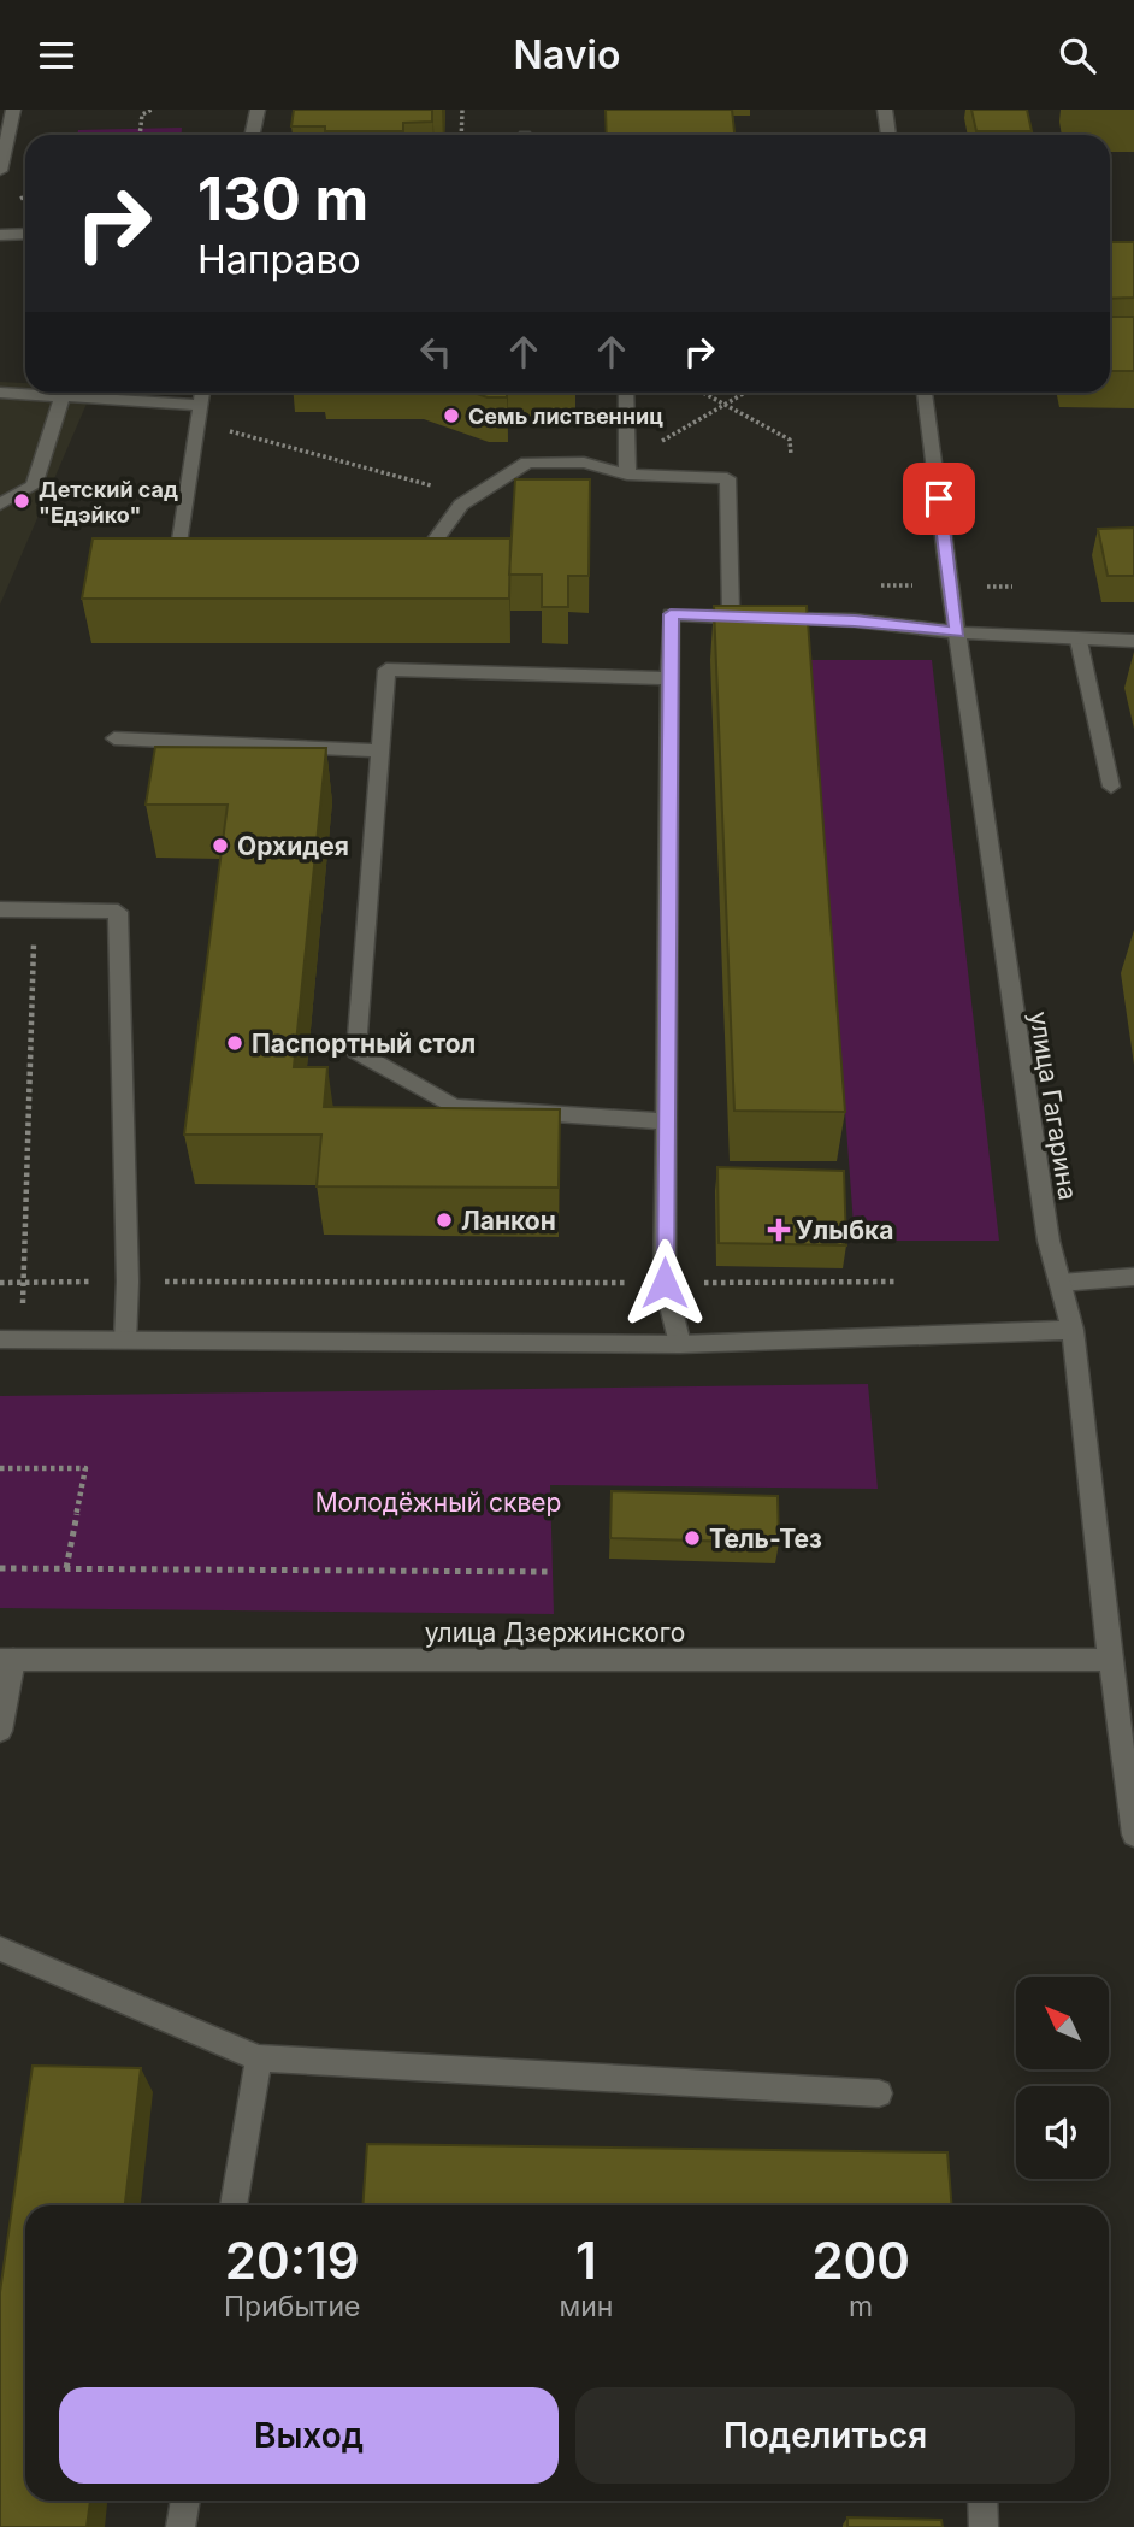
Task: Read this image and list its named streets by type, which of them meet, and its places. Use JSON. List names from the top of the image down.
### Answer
{
  "streets": {
    "street": ["улица Гагарина", "улица Дзержинского"]
  },
  "crossings": [
    ["улица Гагарина", "улица Дзержинского"]
  ],
  "parks": ["Молодёжный сквер"],
  "places": {
    "other": [
      "Семь лиственниц",
      "Детский сад \"Едэйко\"",
      "Орхидея",
      "Паспортный стол",
      "Ланкон",
      "Тель-Тез"
    ],
    "health": ["Улыбка"]
  },
  "north": "top left",
  "page": {
    "header": "Navio",
    "turn": ["130 m", "Направо"],
    "eta": [
      "20:19",
      "Прибытие",
      "1",
      "мин",
      "200",
      "m"
    ],
    "buttons": ["Выход", "Поделиться"]
  }
}
